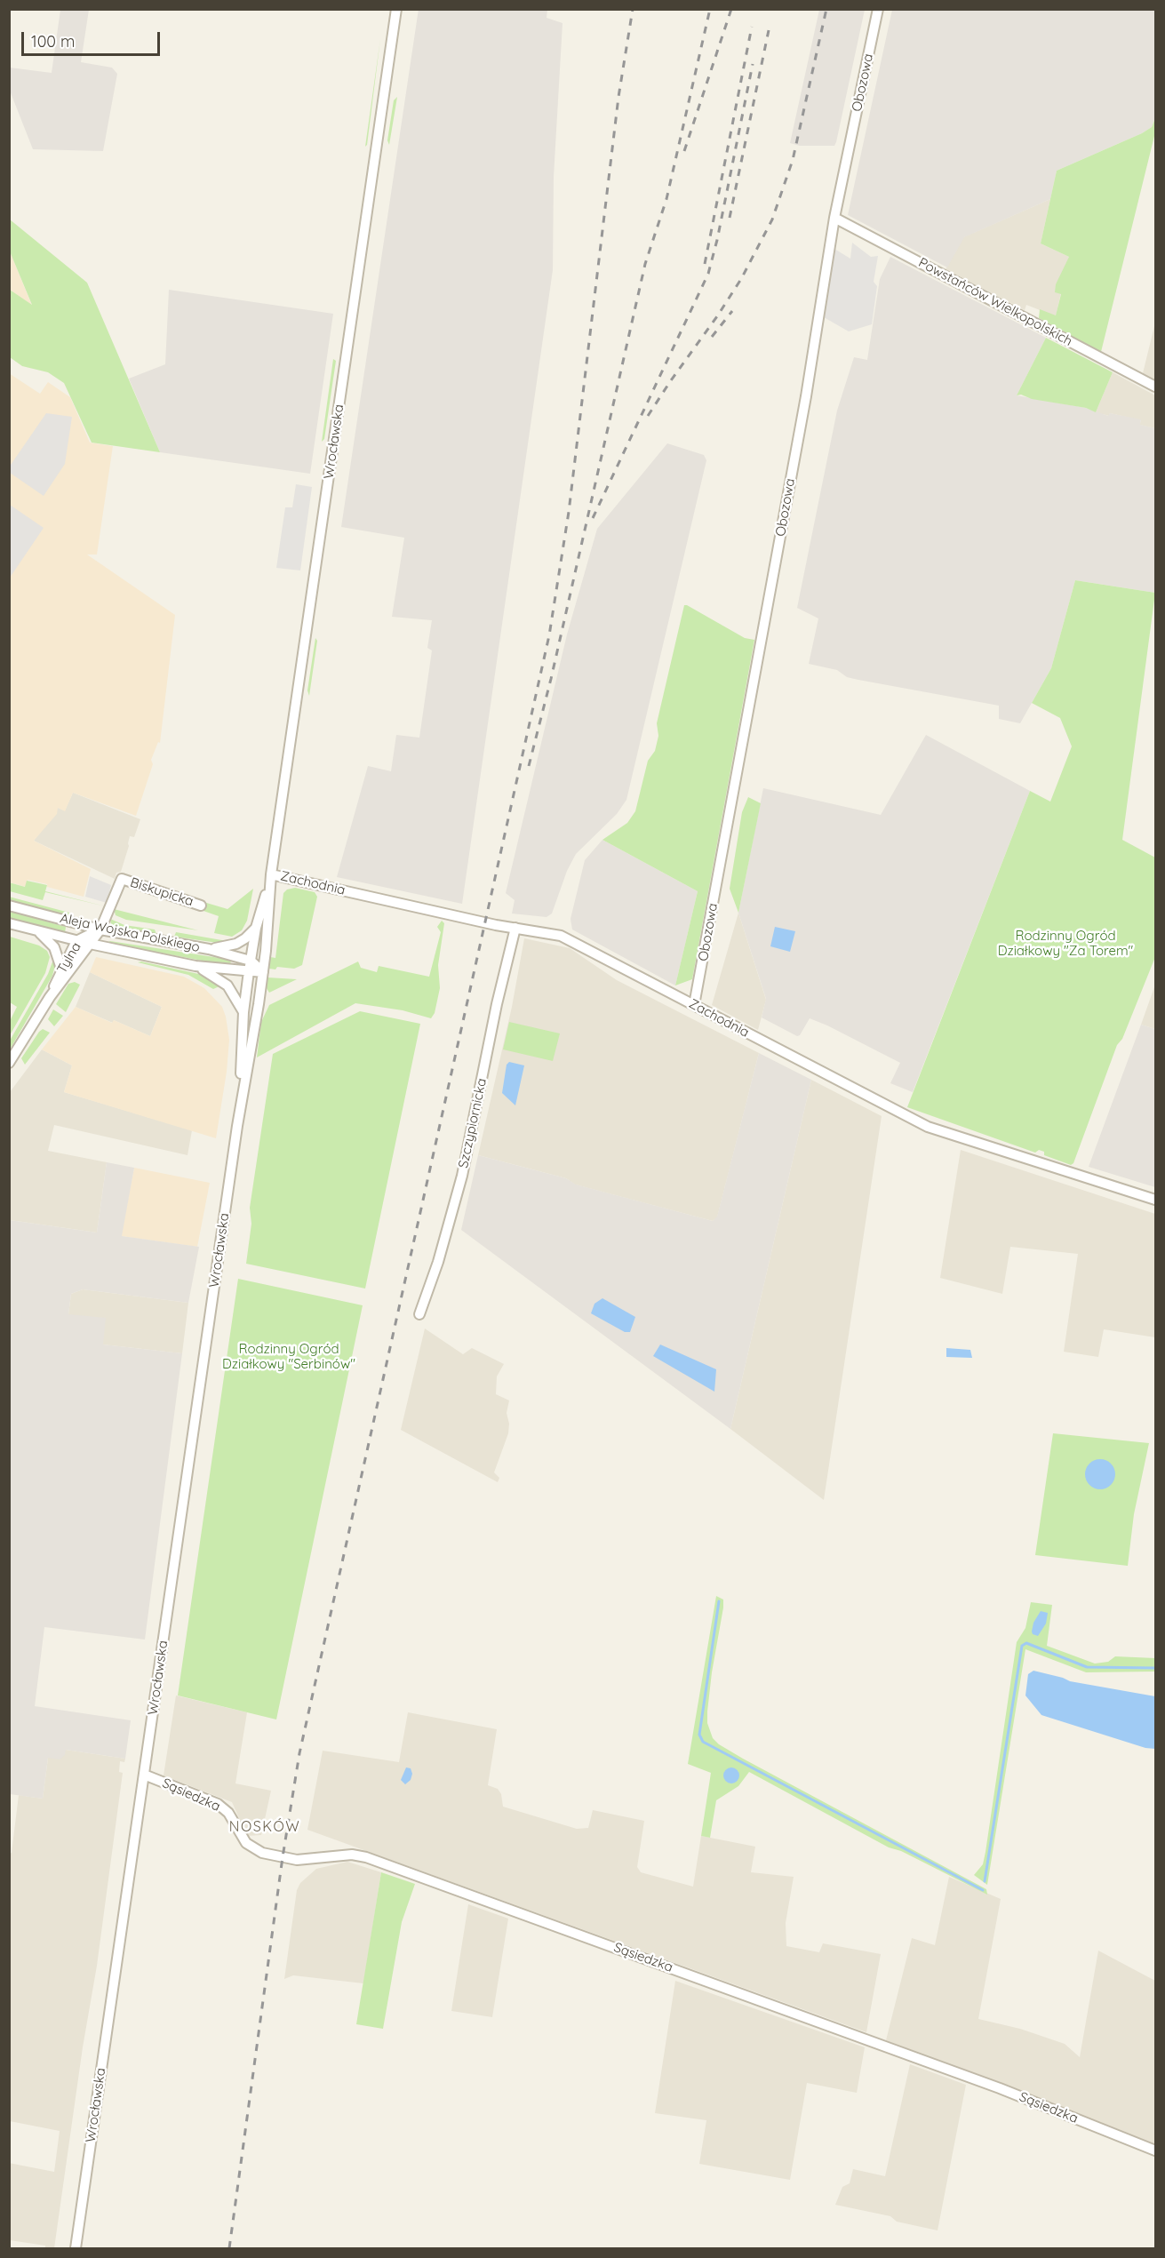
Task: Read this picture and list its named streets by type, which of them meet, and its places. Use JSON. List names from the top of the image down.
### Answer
{
  "streets": {
    "street": [
      "Obozowa",
      "Powstańców Wielkopolskich",
      "Wrocławska",
      "Zachodnia",
      "Biskupicka",
      "Aleja Wojska Polskiego",
      "Tylna",
      "Szczypiornicka",
      "Sąsiedzka"
    ]
  },
  "crossings": [
    ["Obozowa", "Powstańców Wielkopolskich"],
    ["Obozowa", "Zachodnia"],
    ["Wrocławska", "Zachodnia"],
    ["Wrocławska", "Aleja Wojska Polskiego"],
    ["Wrocławska", "Sąsiedzka"],
    ["Zachodnia", "Szczypiornicka"],
    ["Biskupicka", "Tylna"],
    ["Aleja Wojska Polskiego", "Tylna"]
  ],
  "districts": ["NOSKÓW"],
  "parks": ["Rodzinny Ogród Działkowy \"Za Torem\"", "Rodzinny Ogród Działkowy \"Serbinów\""],
  "scale_bar": "100 m"
}
